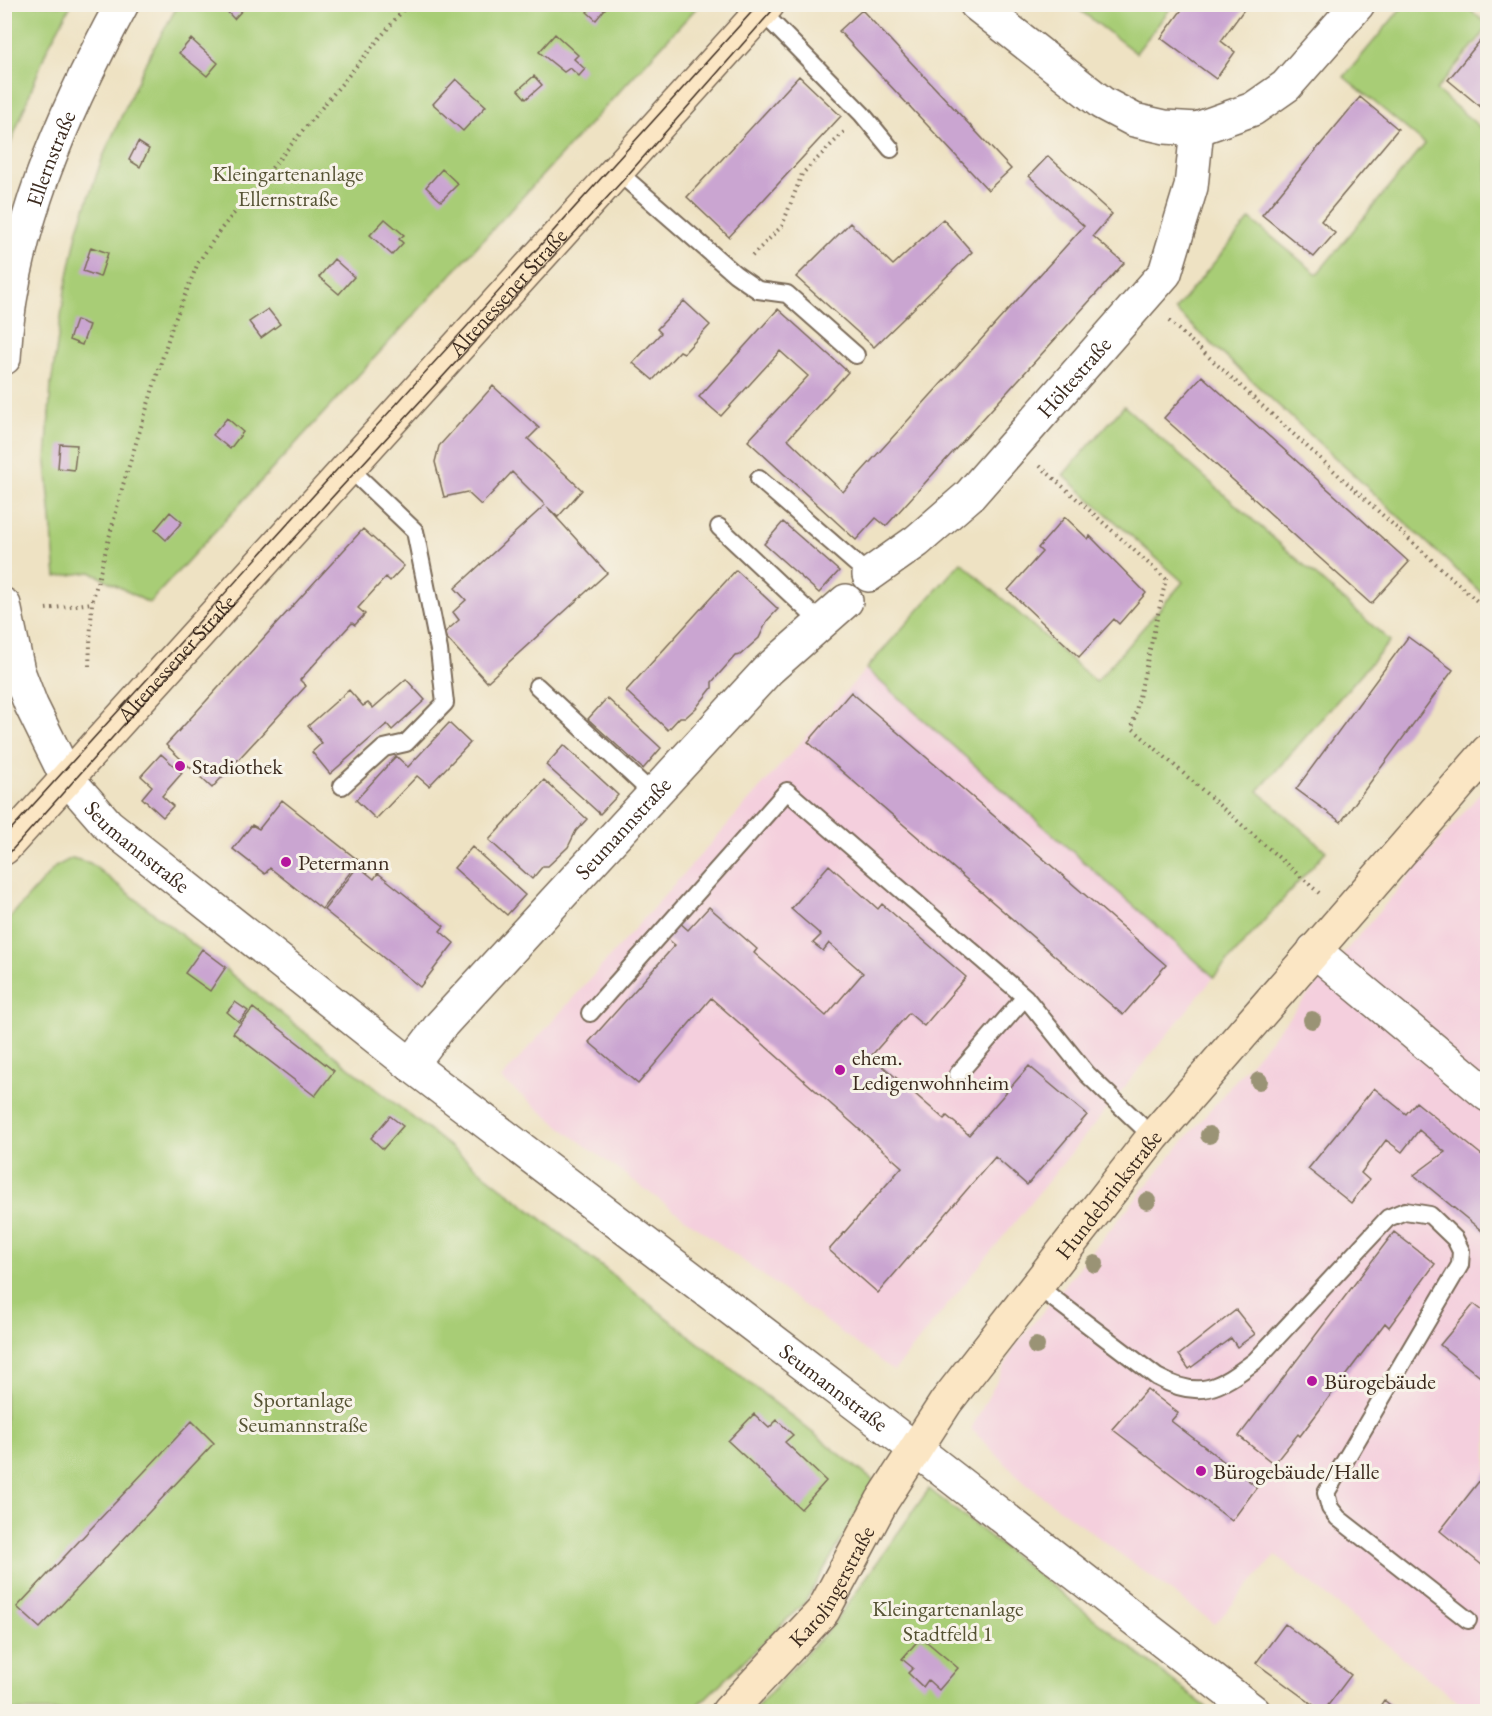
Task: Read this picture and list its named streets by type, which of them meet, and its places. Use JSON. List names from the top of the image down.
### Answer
{
  "streets": {
    "street": [
      "Ellernstraße",
      "Altenessener Straße",
      "Höltestraße",
      "Seumannstraße",
      "Hundebrinkstraße",
      "Karolingerstraße"
    ]
  },
  "crossings": [
    ["Altenessener Straße", "Seumannstraße"],
    ["Seumannstraße", "Hundebrinkstraße"],
    ["Seumannstraße", "Karolingerstraße"],
    ["Hundebrinkstraße", "Karolingerstraße"]
  ],
  "parks": ["Kleingartenanlage Ellernstraße", "Sportanlage Seumannstraße", "Kleingartenanlage Stadtfeld 1"],
  "places": [
    "Stadiothek",
    "Petermann",
    "ehem. Ledigenwohnheim",
    "Bürogebäude",
    "Bürogebäude/Halle"
  ]
}
